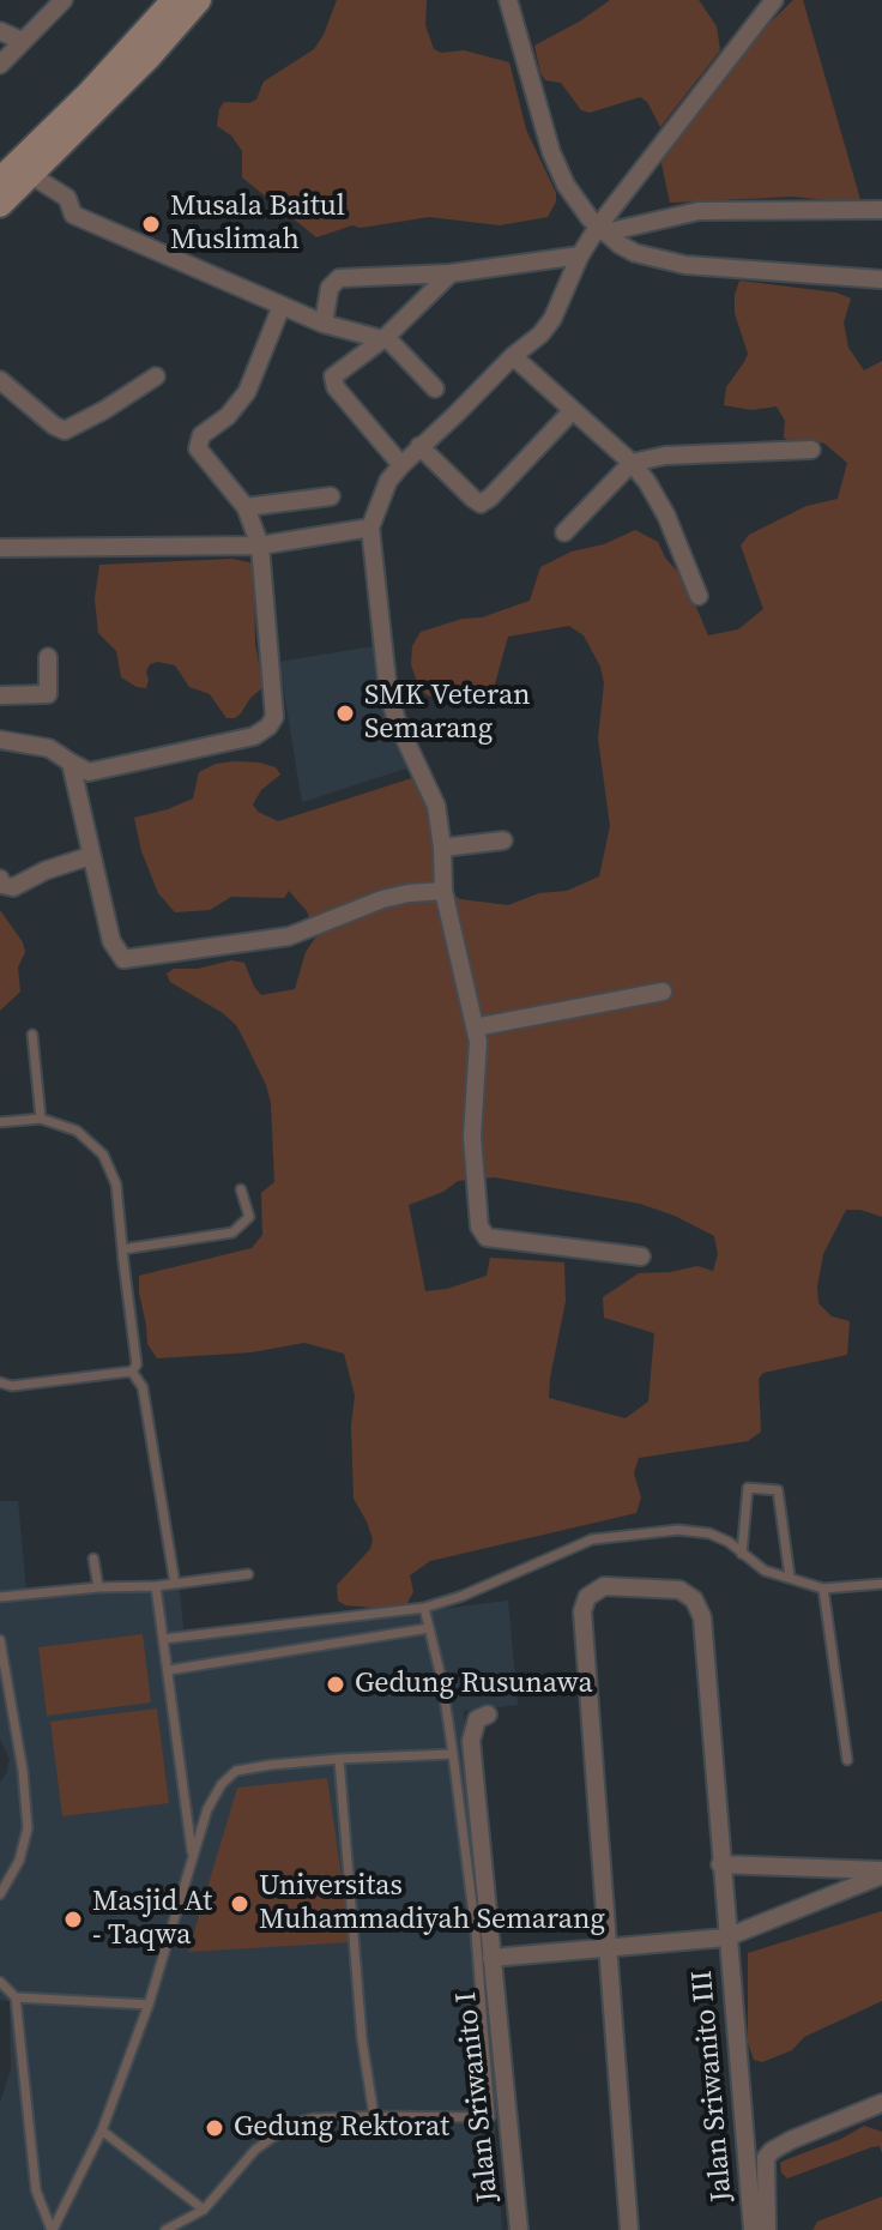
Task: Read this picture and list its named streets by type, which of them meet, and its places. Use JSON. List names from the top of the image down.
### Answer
{
  "streets": {
    "street": ["Jalan Sriwanito III", "Jalan Sriwanito I"]
  },
  "places": [
    "Musala Baitul Muslimah",
    "SMK Veteran Semarang",
    "Gedung Rusunawa",
    "Universitas Muhammadiyah Semarang",
    "Masjid At - Taqwa",
    "Gedung Rektorat"
  ]
}
